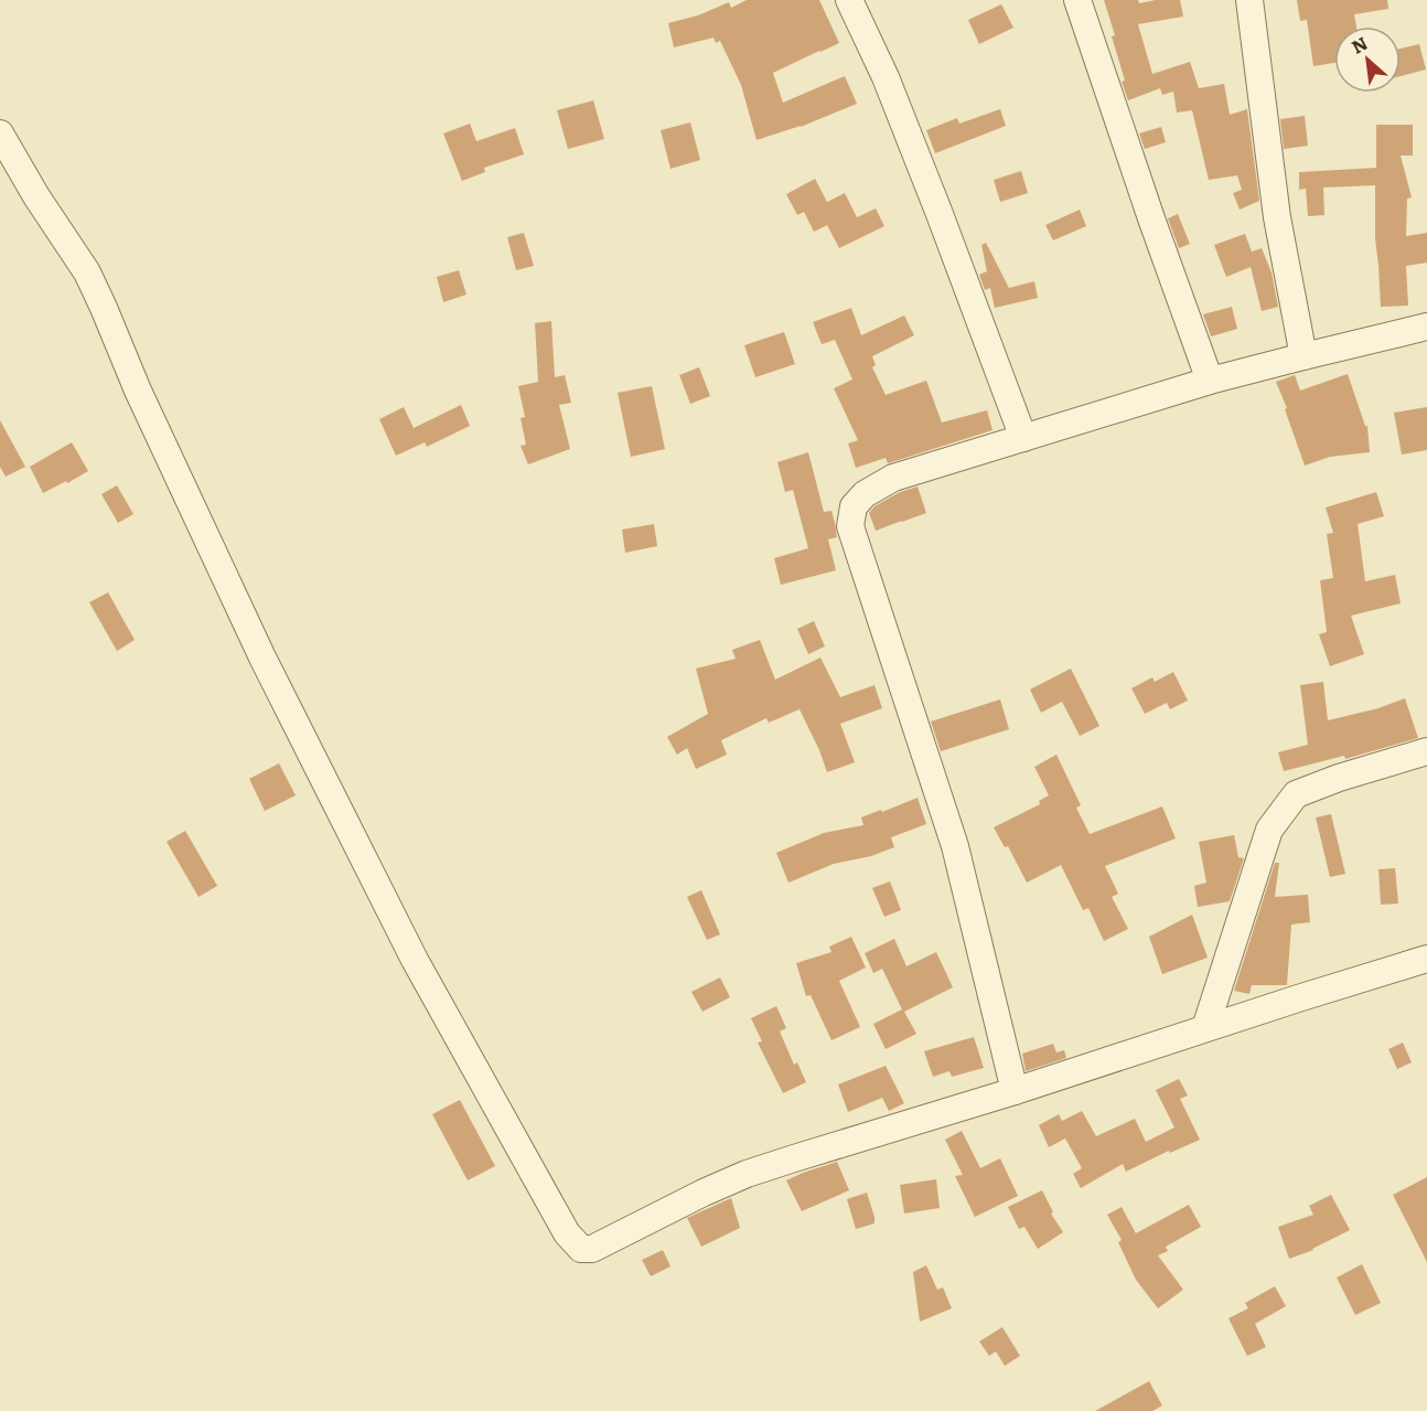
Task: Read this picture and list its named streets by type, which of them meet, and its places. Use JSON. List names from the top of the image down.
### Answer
{
  "north": "top left"
}
